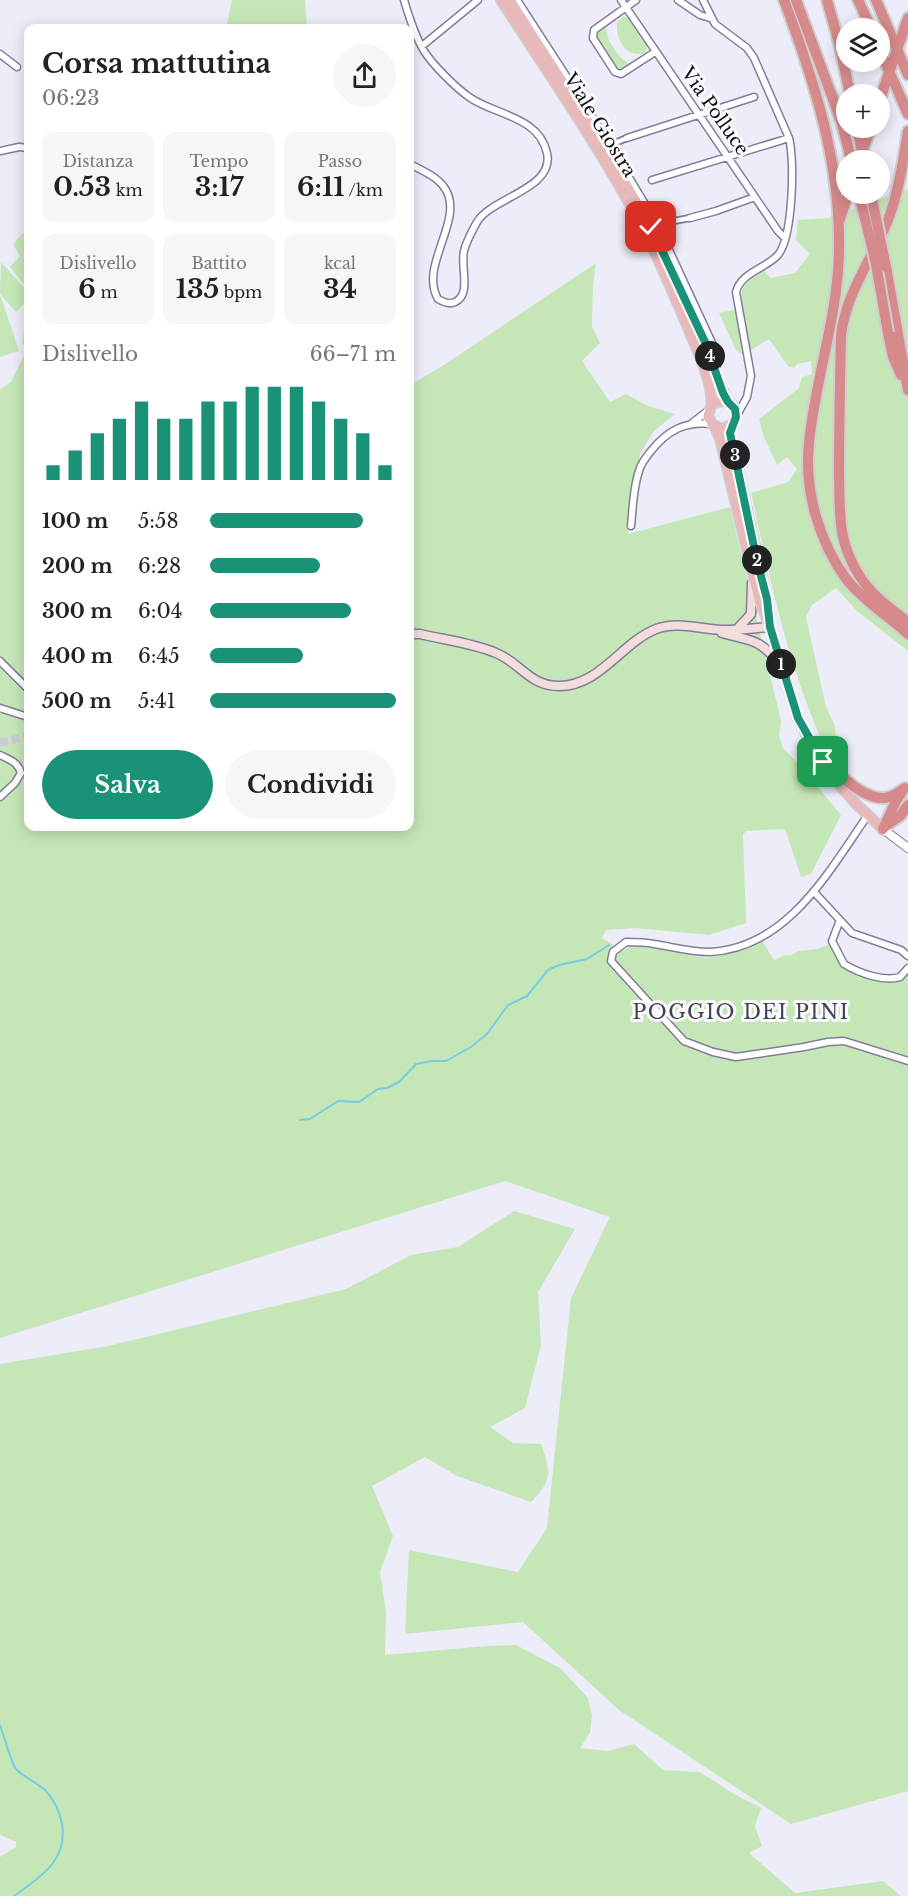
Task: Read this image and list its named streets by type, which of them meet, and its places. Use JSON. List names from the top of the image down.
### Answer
{
  "streets": {
    "main road": ["Viale Giostra"],
    "street": ["Via Polluce"]
  },
  "districts": ["POGGIO DEI PINI"],
  "page": {
    "map_buttons": ["+", "−"],
    "heading": ["Corsa mattutina", "06:23"],
    "stats": [
      ["Distanza", "0.53 km"],
      ["Tempo", "3:17"],
      ["Passo", "6:11 /km"],
      ["Dislivello", "6 m"],
      ["Battito", "135 bpm"],
      ["kcal", "34"]
    ],
    "chart": ["Dislivello", "66–71 m"],
    "pins": [
      "4",
      "3",
      "2",
      "1"
    ],
    "list": [
      {
        "name": "100 m",
        "note": "5:58"
      },
      {
        "name": "200 m",
        "note": "6:28"
      },
      {
        "name": "300 m",
        "note": "6:04"
      },
      {
        "name": "400 m",
        "note": "6:45"
      },
      {
        "name": "500 m",
        "note": "5:41"
      }
    ],
    "buttons": ["Salva", "Condividi"]
  }
}
